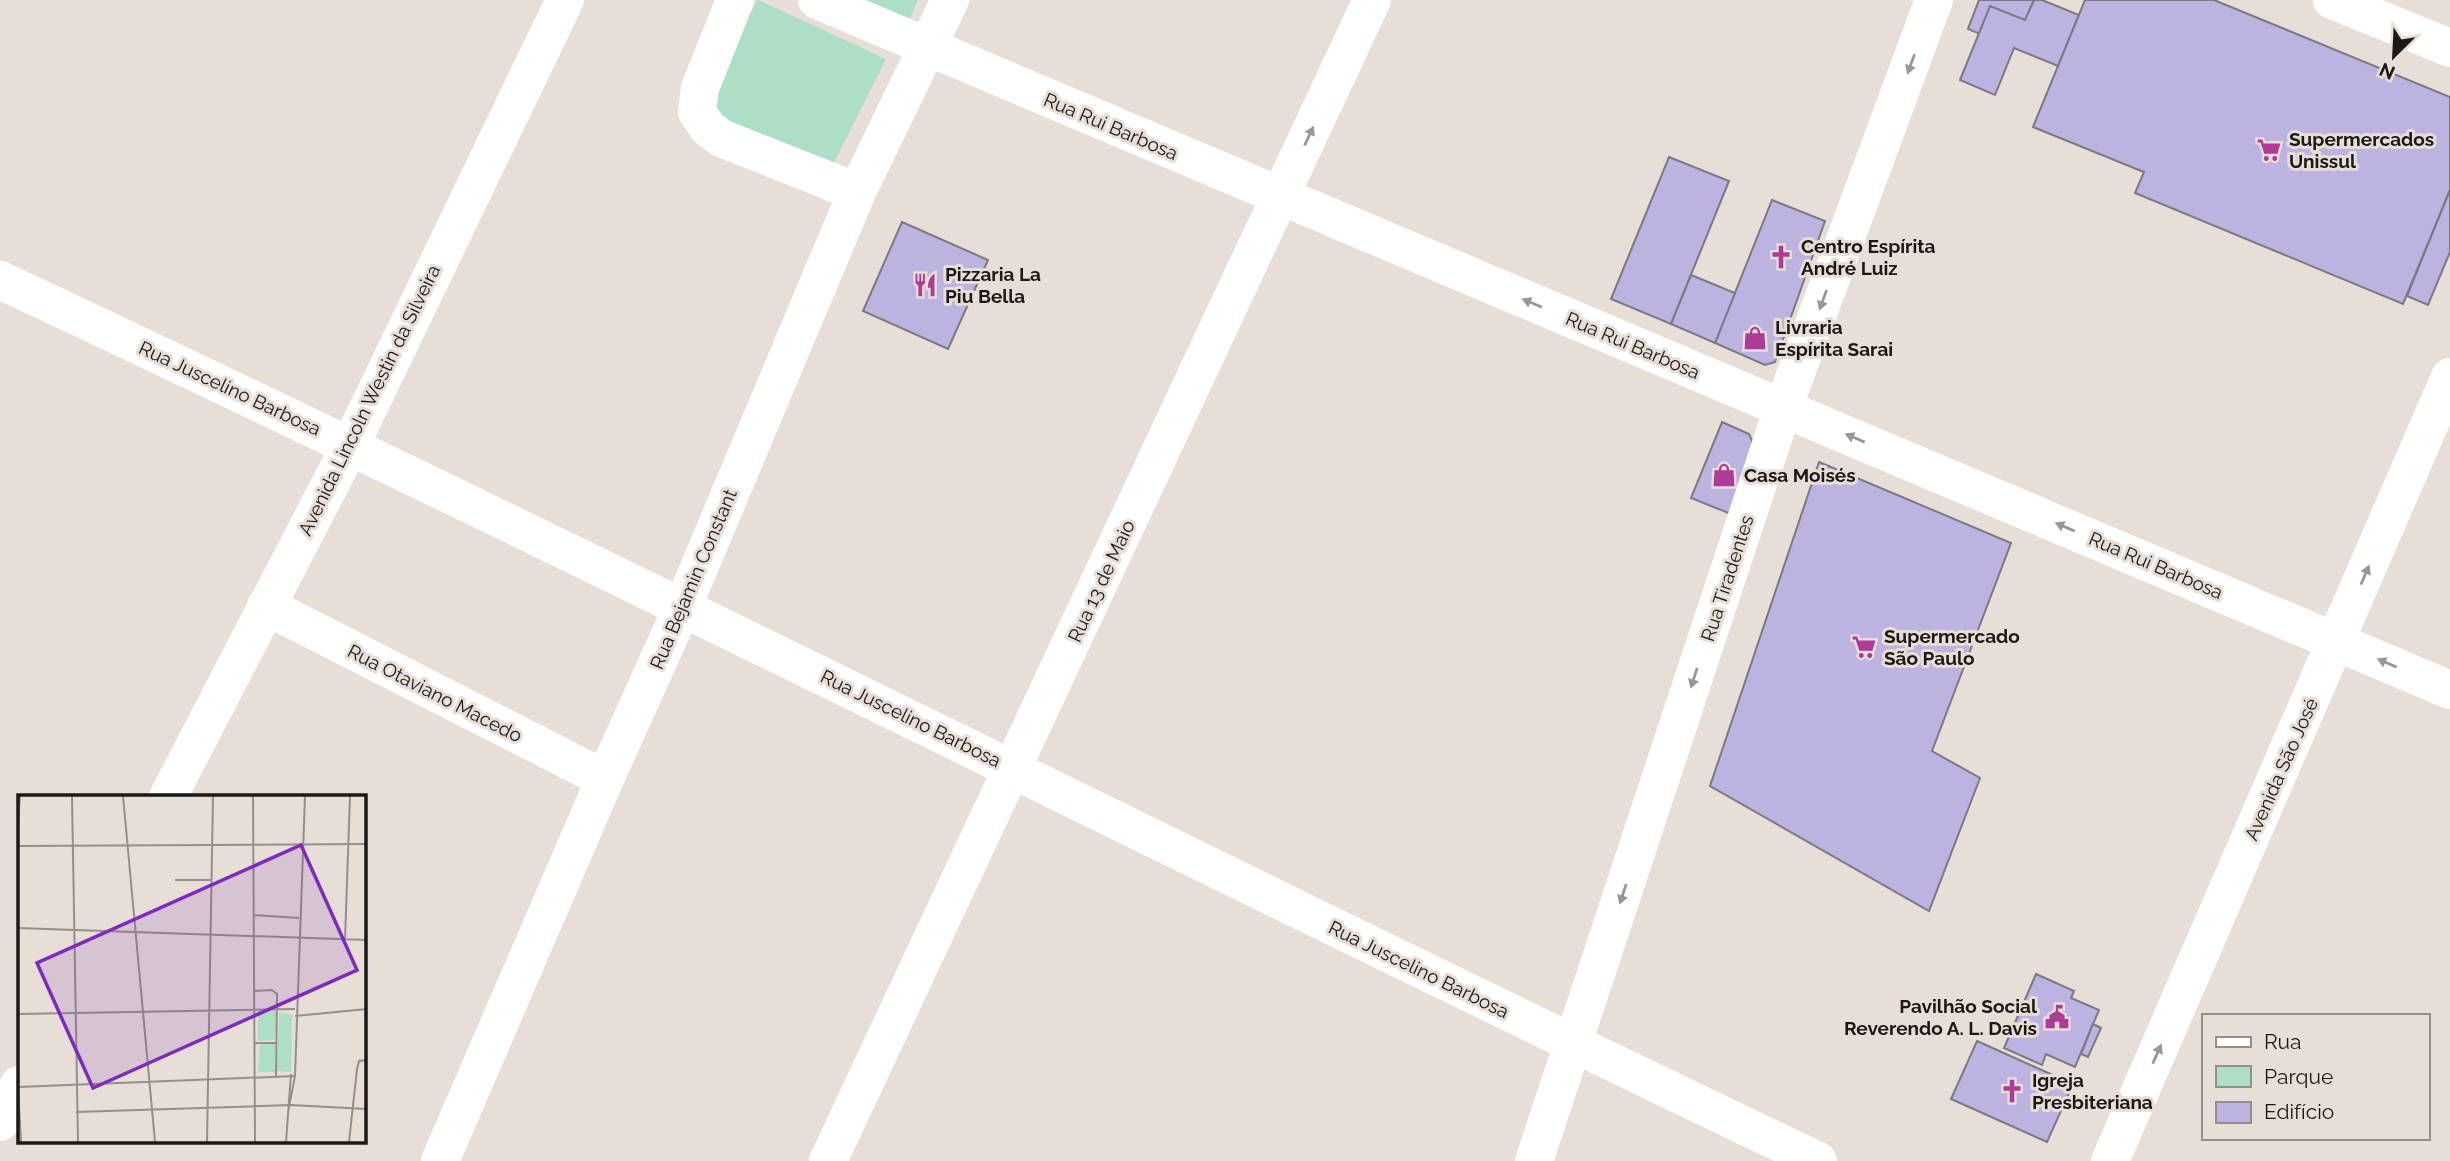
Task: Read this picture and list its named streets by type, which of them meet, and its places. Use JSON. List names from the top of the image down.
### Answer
{
  "streets": {
    "street": [
      "Rua Rui Barbosa",
      "Rua Juscelino Barbosa",
      "Avenida Lincoln Westin da Silveira",
      "Rua Tiradentes",
      "Rua Bejamin Constant",
      "Rua 13 de Maio",
      "Rua Otaviano Macedo",
      "Avenida São José"
    ]
  },
  "crossings": [
    ["Rua Rui Barbosa", "Rua Tiradentes"],
    ["Rua Rui Barbosa", "Rua Bejamin Constant"],
    ["Rua Rui Barbosa", "Rua 13 de Maio"],
    ["Rua Rui Barbosa", "Avenida São José"],
    ["Rua Juscelino Barbosa", "Avenida Lincoln Westin da Silveira"],
    ["Rua Juscelino Barbosa", "Rua Tiradentes"],
    ["Rua Juscelino Barbosa", "Rua Bejamin Constant"],
    ["Rua Juscelino Barbosa", "Rua 13 de Maio"],
    ["Avenida Lincoln Westin da Silveira", "Rua Otaviano Macedo"],
    ["Rua Bejamin Constant", "Rua Otaviano Macedo"]
  ],
  "one_way": ["Rua Rui Barbosa", "Rua Tiradentes", "Avenida São José"],
  "places": {
    "supermarket": ["Supermercados Unissul", "Supermercado São Paulo"],
    "church": ["Centro Espírita André Luiz", "Igreja Presbiteriana"],
    "restaurant": ["Pizzaria La Piu Bella"],
    "shop": ["Livraria Espírita Sarai", "Casa Moisés"],
    "public building": ["Pavilhão Social Reverendo A. L. Davis"]
  },
  "legend": ["Rua", "Parque", "Edifício"],
  "north": "bottom left"
}
